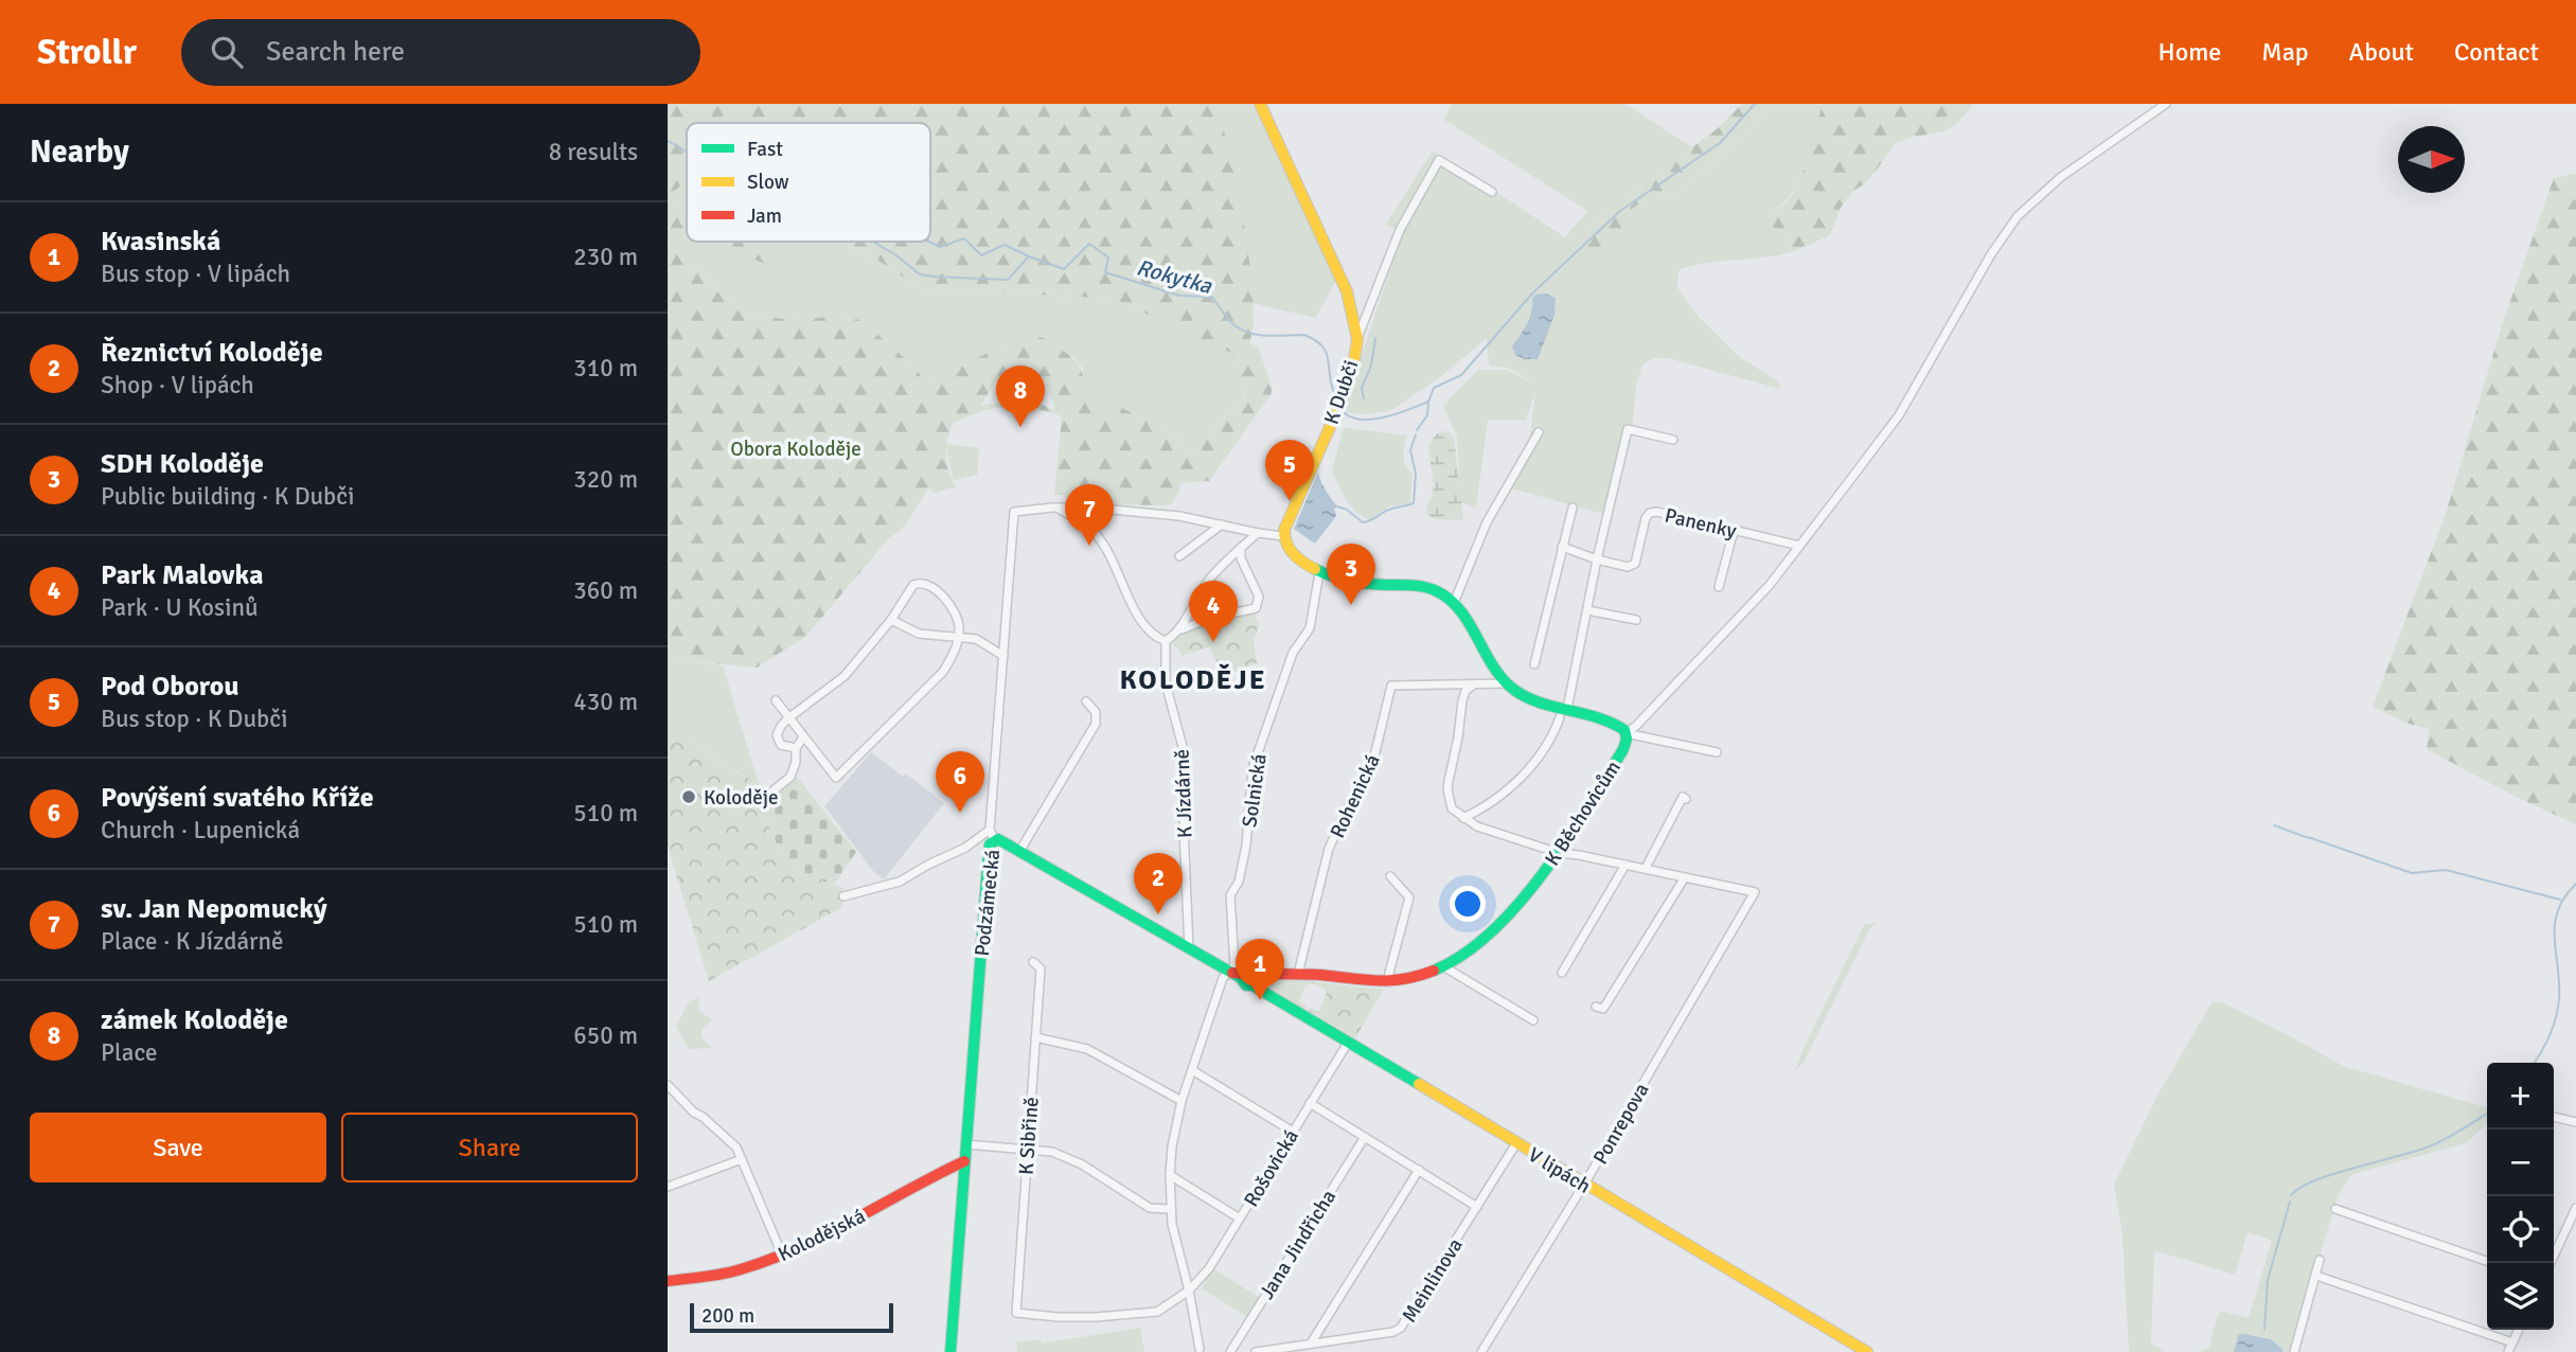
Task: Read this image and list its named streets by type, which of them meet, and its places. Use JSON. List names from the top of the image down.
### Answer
{
  "streets": {
    "street": [
      "K Dubči",
      "Panenky",
      "Solnická",
      "K Jízdárně",
      "Rohenická",
      "K Běchovicům",
      "Podzámecká",
      "Ponrepova",
      "K Sibřině",
      "Rošovická",
      "V lipách",
      "Kolodějská",
      "Jana Jindřicha",
      "Meinlinova"
    ]
  },
  "crossings": [
    ["Panenky", "K Běchovicům"],
    ["Solnická", "K Běchovicům"],
    ["Solnická", "Rošovická"],
    ["Solnická", "V lipách"],
    ["Rohenická", "K Běchovicům"],
    ["K Běchovicům", "V lipách"],
    ["Podzámecká", "Kolodějská"],
    ["Ponrepova", "V lipách"],
    ["K Sibřině", "Rošovická"],
    ["Rošovická", "V lipách"],
    ["V lipách", "Meinlinova"]
  ],
  "districts": ["KOLODĚJE"],
  "water": ["Rokytka"],
  "parks": ["Obora Koloděje"],
  "places": ["Koloděje"],
  "legend": ["Fast", "Slow", "Jam"],
  "scale_bar": "200 m",
  "north": "right",
  "page": {
    "header": "Strollr",
    "search": "Search here",
    "nav": [
      "Home",
      "Map",
      "About",
      "Contact"
    ],
    "heading": ["Nearby", "8 results"],
    "list": [
      {
        "mark": "1",
        "name": "Kvasinská",
        "note": "Bus stop · V lipách",
        "value": "230 m"
      },
      {
        "mark": "2",
        "name": "Řeznictví Koloděje",
        "note": "Shop · V lipách",
        "value": "310 m"
      },
      {
        "mark": "3",
        "name": "SDH Koloděje",
        "note": "Public building · K Dubči",
        "value": "320 m"
      },
      {
        "mark": "4",
        "name": "Park Malovka",
        "note": "Park · U Kosinů",
        "value": "360 m"
      },
      {
        "mark": "5",
        "name": "Pod Oborou",
        "note": "Bus stop · K Dubči",
        "value": "430 m"
      },
      {
        "mark": "6",
        "name": "Povýšení svatého Kříže",
        "note": "Church · Lupenická",
        "value": "510 m"
      },
      {
        "mark": "7",
        "name": "sv. Jan Nepomucký",
        "note": "Place · K Jízdárně",
        "value": "510 m"
      },
      {
        "mark": "8",
        "name": "zámek Koloděje",
        "note": "Place",
        "value": "650 m"
      }
    ],
    "pins": [
      "8",
      "5",
      "7",
      "3",
      "4",
      "6",
      "2",
      "1"
    ],
    "map_buttons": ["+", "−"],
    "buttons": ["Save", "Share"],
    "scale": "200 m"
  }
}
